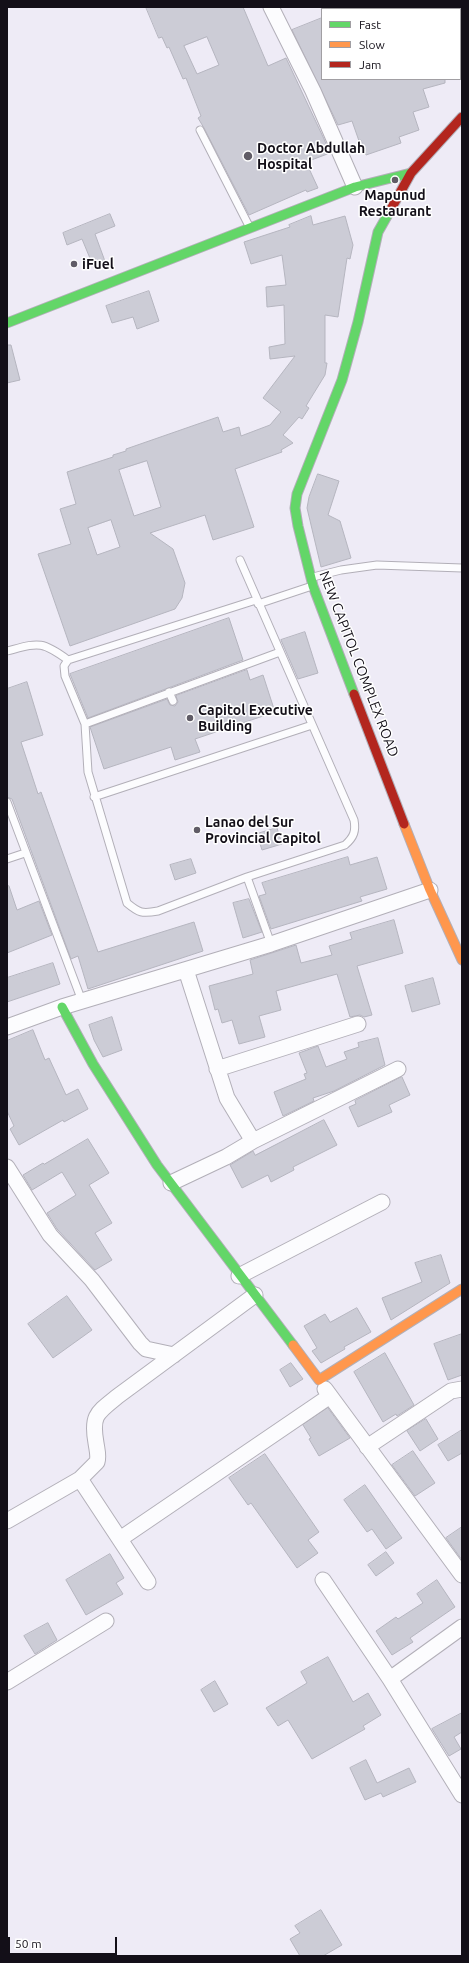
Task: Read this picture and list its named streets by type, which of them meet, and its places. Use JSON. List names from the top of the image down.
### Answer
{
  "streets": {
    "main road": ["NEW CAPITOL COMPLEX ROAD"]
  },
  "places": [
    "Doctor Abdullah Hospital",
    "Mapunud Restaurant",
    "iFuel",
    "Capitol Executive Building",
    "Lanao del Sur Provincial Capitol"
  ],
  "legend": ["Fast", "Slow", "Jam"],
  "scale_bar": "50 m"
}
